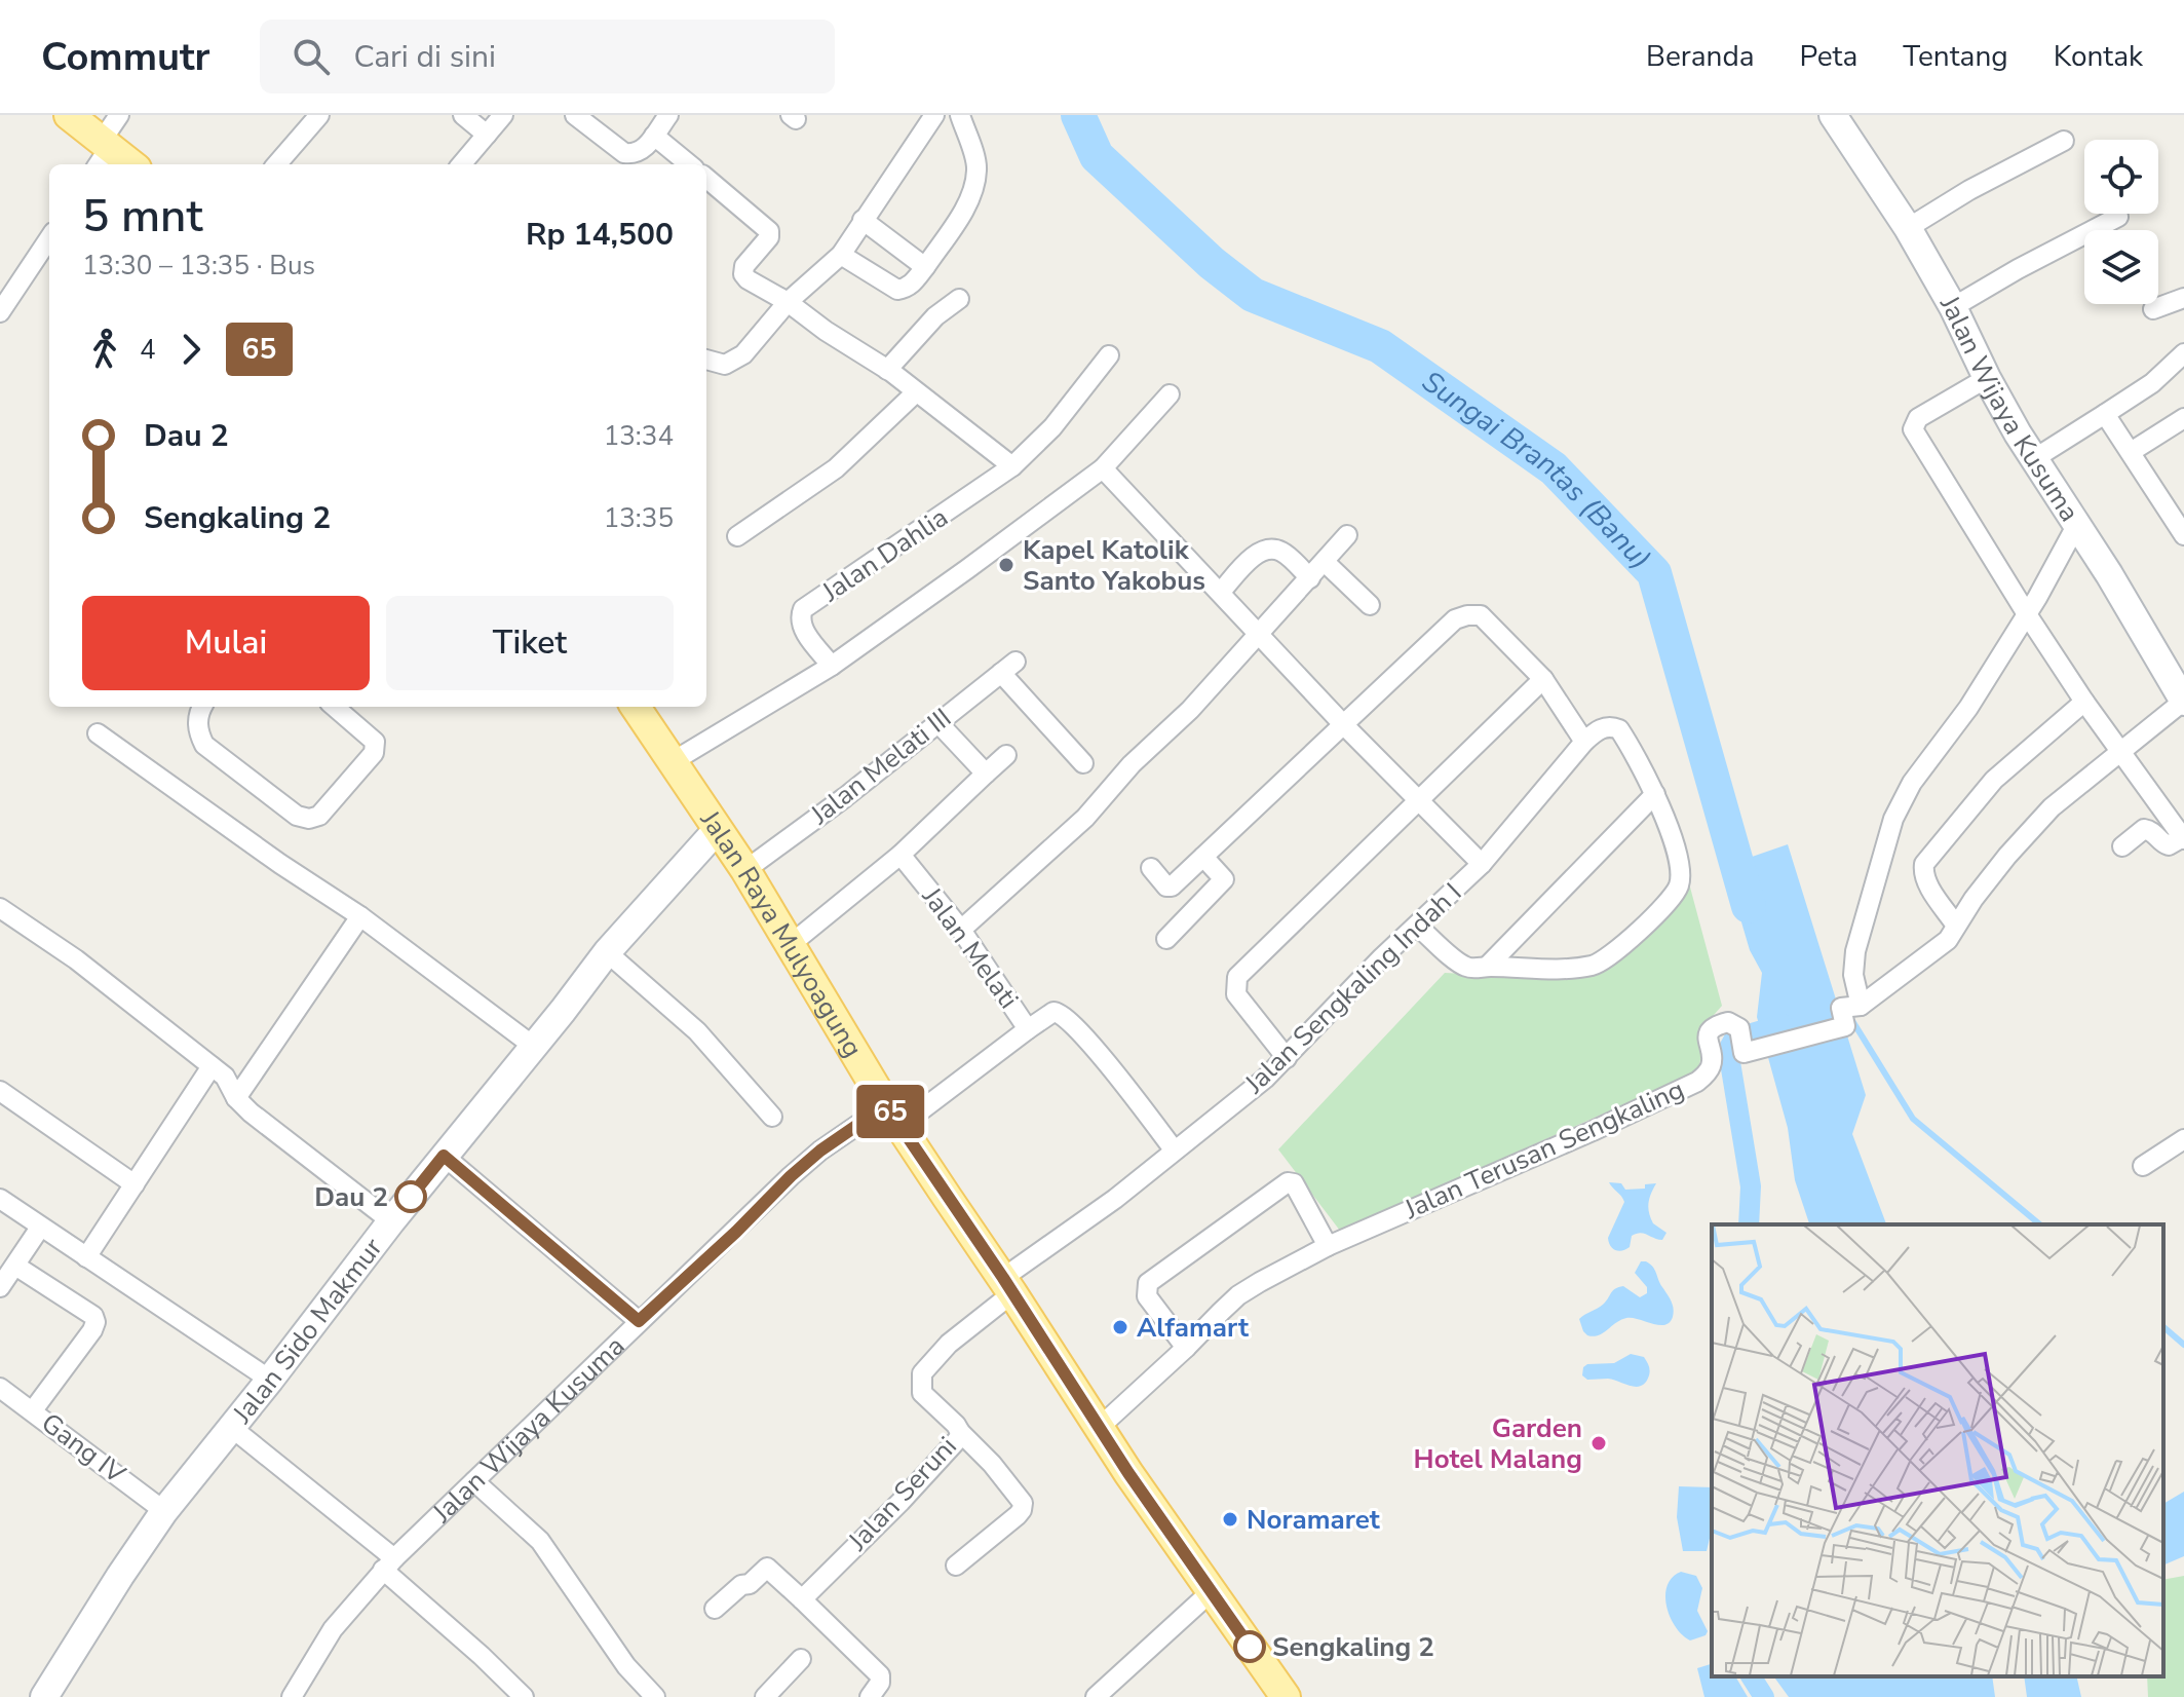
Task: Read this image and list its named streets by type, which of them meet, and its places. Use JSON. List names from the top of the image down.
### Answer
{
  "streets": {
    "main road": ["Jalan Wijaya Kusuma", "Jalan Raya Mulyoagung", "Jalan Sido Makmur"],
    "street": [
      "Jalan Dahlia",
      "Jalan Melati III",
      "Jalan Melati",
      "Jalan Sengkaling Indah I",
      "Jalan Terusan Sengkaling",
      "Gang IV",
      "Jalan Seruni"
    ]
  },
  "crossings": [
    ["Jalan Wijaya Kusuma", "Jalan Raya Mulyoagung"],
    ["Jalan Wijaya Kusuma", "Jalan Melati"],
    ["Jalan Wijaya Kusuma", "Jalan Terusan Sengkaling"],
    ["Jalan Melati III", "Jalan Raya Mulyoagung"],
    ["Jalan Raya Mulyoagung", "Jalan Melati"],
    ["Jalan Raya Mulyoagung", "Jalan Sengkaling Indah I"],
    ["Jalan Raya Mulyoagung", "Jalan Terusan Sengkaling"],
    ["Jalan Raya Mulyoagung", "Jalan Sido Makmur"],
    ["Jalan Raya Mulyoagung", "Jalan Seruni"],
    ["Jalan Sengkaling Indah I", "Jalan Seruni"],
    ["Jalan Sido Makmur", "Gang IV"]
  ],
  "water": ["Sungai Brantas (Banu)"],
  "places": [
    "Kapel Katolik Santo Yakobus",
    "Dau 2",
    "Alfamart",
    "Garden Hotel Malang",
    "Noramaret",
    "Sengkaling 2"
  ],
  "lines": ["bus line 65"],
  "page": {
    "header": "Commutr",
    "search": "Cari di sini",
    "nav": [
      "Beranda",
      "Peta",
      "Tentang",
      "Kontak"
    ],
    "on_map": "65",
    "heading": ["5 mnt", "13:30 – 13:35 · Bus", "Rp 14,500"],
    "legs": ["4", "65"],
    "list": [
      {
        "name": "Dau 2",
        "value": "13:34"
      },
      {
        "name": "Sengkaling 2",
        "value": "13:35"
      }
    ],
    "buttons": ["Mulai", "Tiket"]
  }
}
